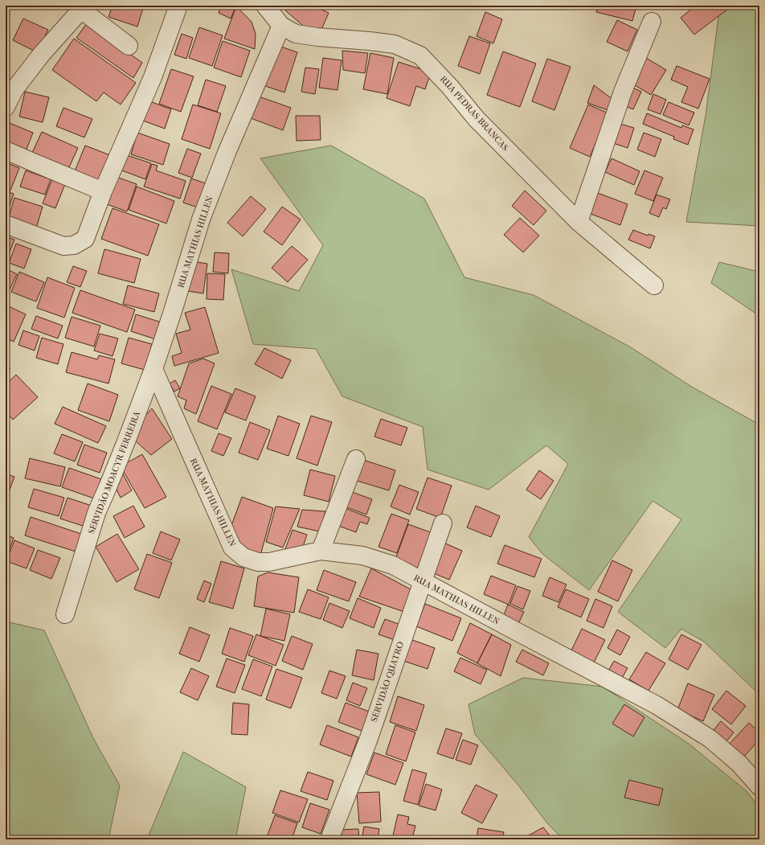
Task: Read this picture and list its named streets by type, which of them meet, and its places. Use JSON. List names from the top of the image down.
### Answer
{
  "streets": {
    "street": [
      "RUA PEDRAS BRANCAS",
      "RUA MATHIAS HILLEN",
      "SERVIDÃO MOACYR FERREIRA",
      "SERVIDÃO QUATRO"
    ]
  },
  "crossings": [
    ["RUA PEDRAS BRANCAS", "RUA MATHIAS HILLEN"],
    ["RUA MATHIAS HILLEN", "SERVIDÃO MOACYR FERREIRA"],
    ["RUA MATHIAS HILLEN", "SERVIDÃO QUATRO"]
  ]
}
